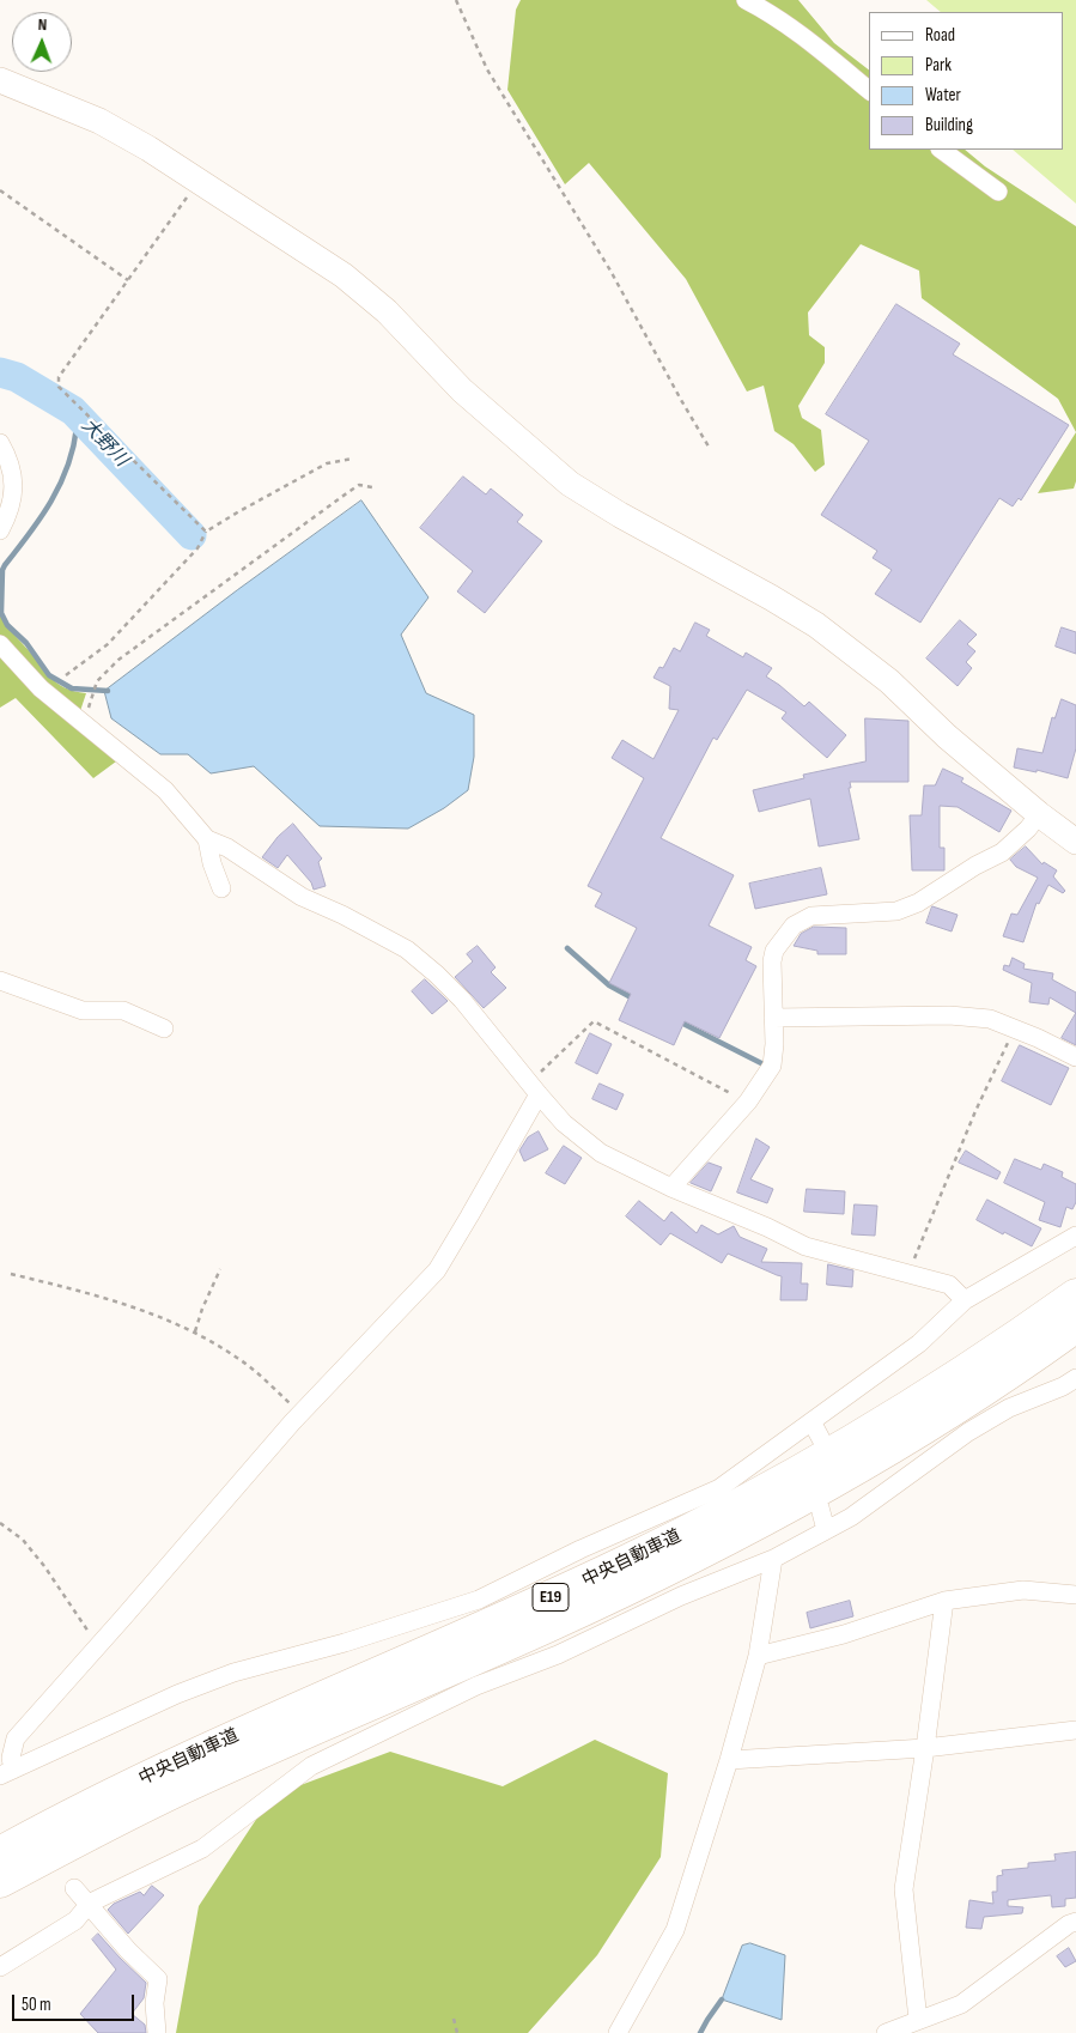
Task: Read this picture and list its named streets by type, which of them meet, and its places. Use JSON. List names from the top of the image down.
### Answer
{
  "streets": {
    "highway": ["中央自動車道", "E19"]
  },
  "water": ["大野川"],
  "legend": [
    "Road",
    "Park",
    "Water",
    "Building"
  ],
  "scale_bar": "50 m",
  "north": "top"
}
